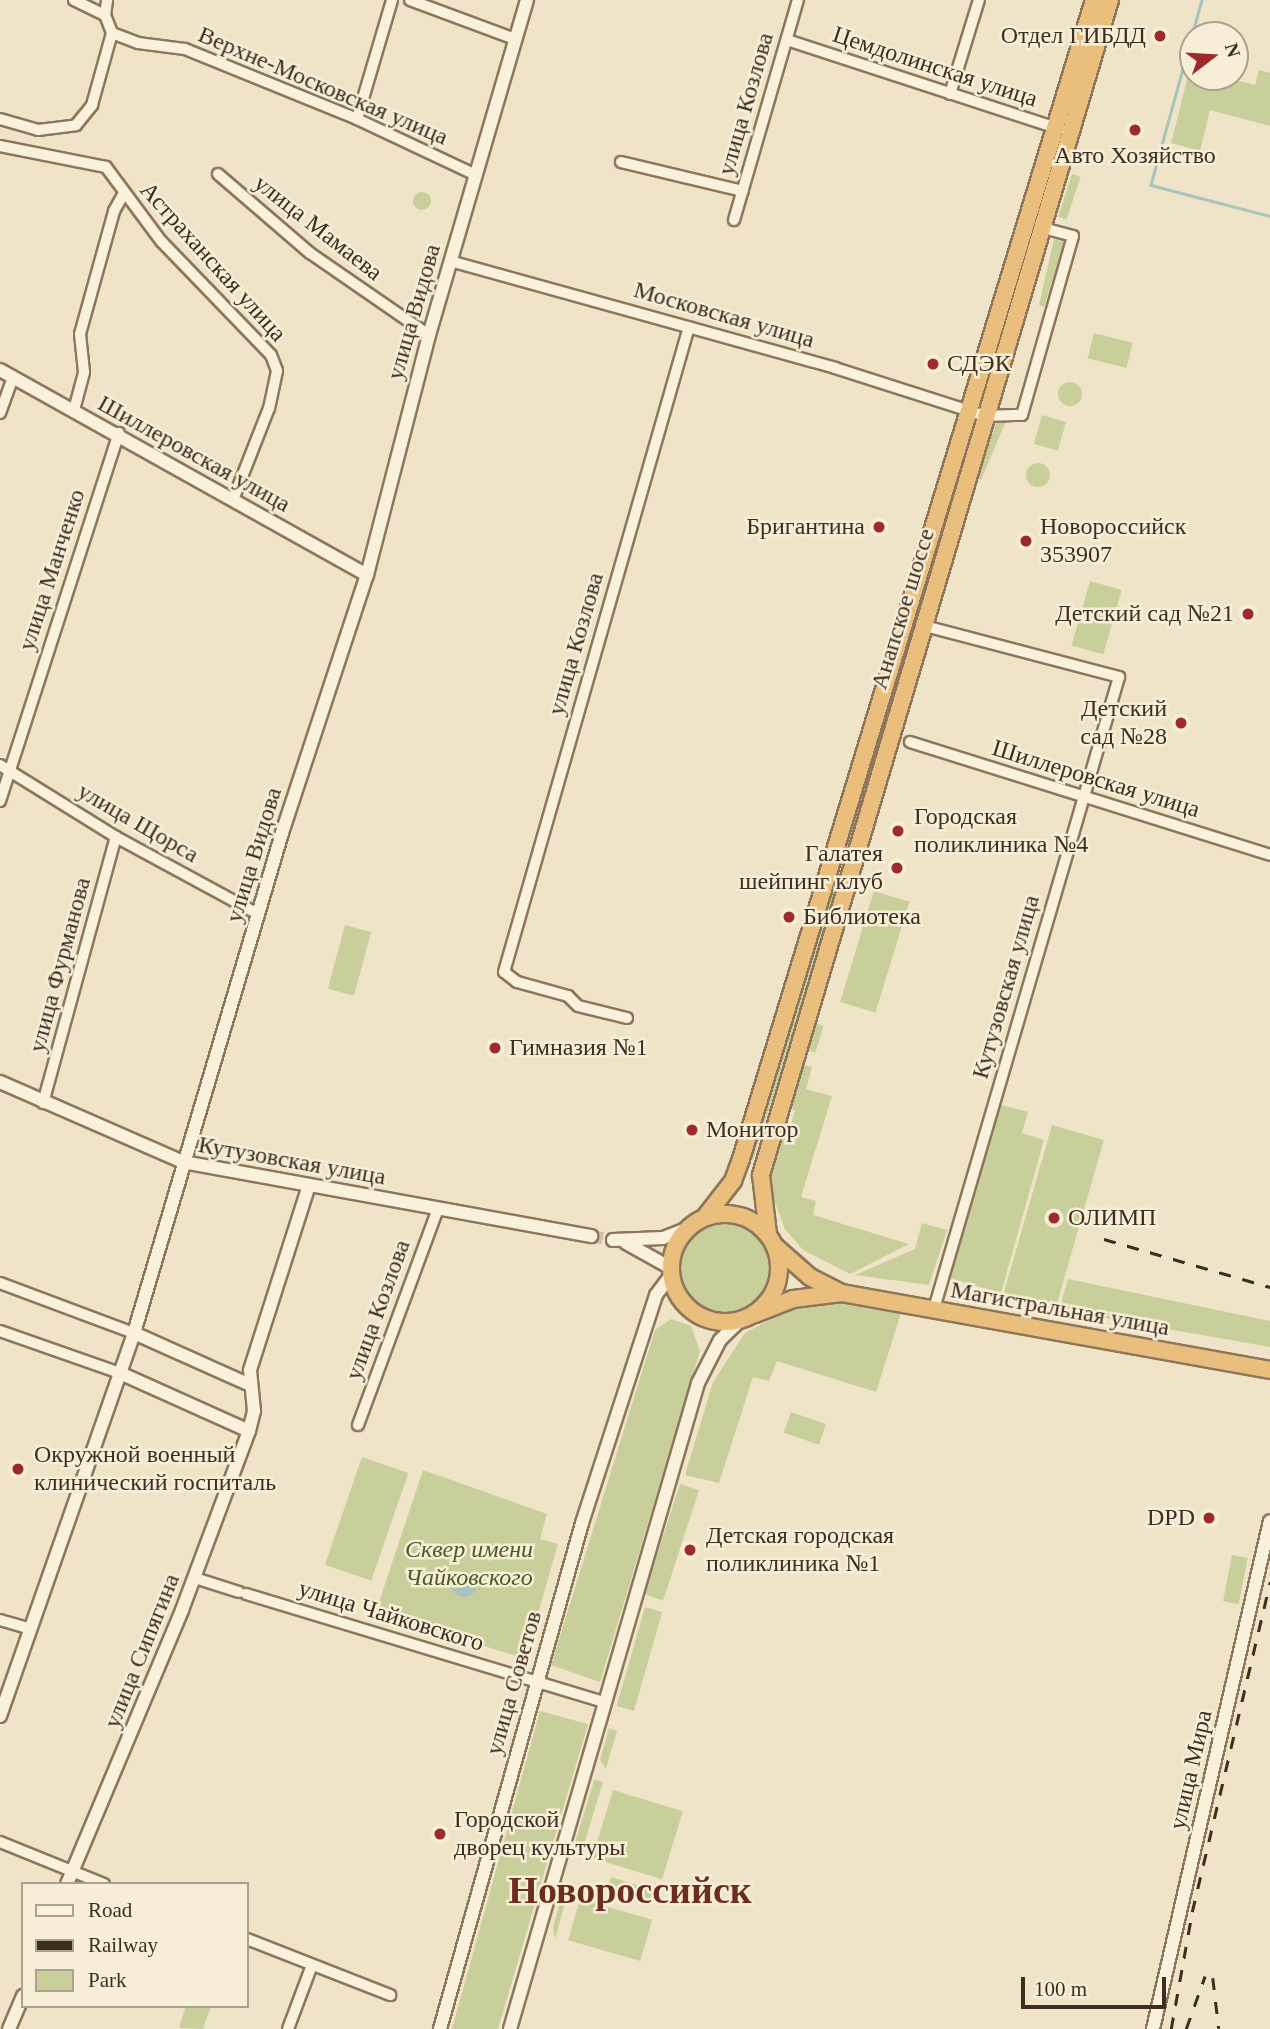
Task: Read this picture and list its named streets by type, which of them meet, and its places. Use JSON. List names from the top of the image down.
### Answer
{
  "streets": {
    "highway": ["Анапское шоссе", "Магистральная улица"],
    "street": [
      "Цемдолинская улица",
      "Верхне-Московская улица",
      "улица Козлова",
      "улица Мамаева",
      "Астраханская улица",
      "улица Видова",
      "Московская улица",
      "Шиллеровская улица",
      "улица Манченко",
      "улица Щорса",
      "улица Фурманова",
      "Кутузовская улица",
      "улица Чайковского",
      "улица Сипягина",
      "улица Советов",
      "улица Мира"
    ]
  },
  "crossings": [
    ["Цемдолинская улица", "улица Козлова"],
    ["Цемдолинская улица", "Анапское шоссе"],
    ["Верхне-Московская улица", "улица Видова"],
    ["улица Козлова", "Московская улица"],
    ["улица Козлова", "Кутузовская улица"],
    ["улица Мамаева", "улица Видова"],
    ["Астраханская улица", "Шиллеровская улица"],
    ["улица Видова", "Московская улица"],
    ["улица Видова", "Шиллеровская улица"],
    ["улица Видова", "улица Щорса"],
    ["улица Видова", "Кутузовская улица"],
    ["Московская улица", "Анапское шоссе"],
    ["Шиллеровская улица", "улица Манченко"],
    ["Шиллеровская улица", "Кутузовская улица"],
    ["улица Манченко", "улица Щорса"],
    ["Анапское шоссе", "Кутузовская улица"],
    ["Анапское шоссе", "Магистральная улица"],
    ["Анапское шоссе", "улица Советов"],
    ["улица Щорса", "улица Фурманова"],
    ["улица Фурманова", "Кутузовская улица"],
    ["Кутузовская улица", "Магистральная улица"],
    ["Магистральная улица", "улица Советов"],
    ["улица Чайковского", "улица Сипягина"],
    ["улица Чайковского", "улица Советов"]
  ],
  "districts": ["Новороссийск"],
  "parks": ["Сквер имени Чайковского"],
  "places": [
    "Отдел ГИБДД",
    "Авто Хозяйство",
    "СДЭК",
    "Бригантина",
    "Новороссийск 353907",
    "Детский сад №21",
    "Детский сад №28",
    "Городская поликлиника №4",
    "Галатея шейпинг клуб",
    "Библиотека",
    "Гимназия №1",
    "Монитор",
    "ОЛИМП",
    "Окружной военный клинический госпиталь",
    "DPD",
    "Детская городская поликлиника №1",
    "Городской дворец культуры"
  ],
  "legend": ["Road", "Railway", "Park"],
  "scale_bar": "100 m",
  "north": "right"
}
